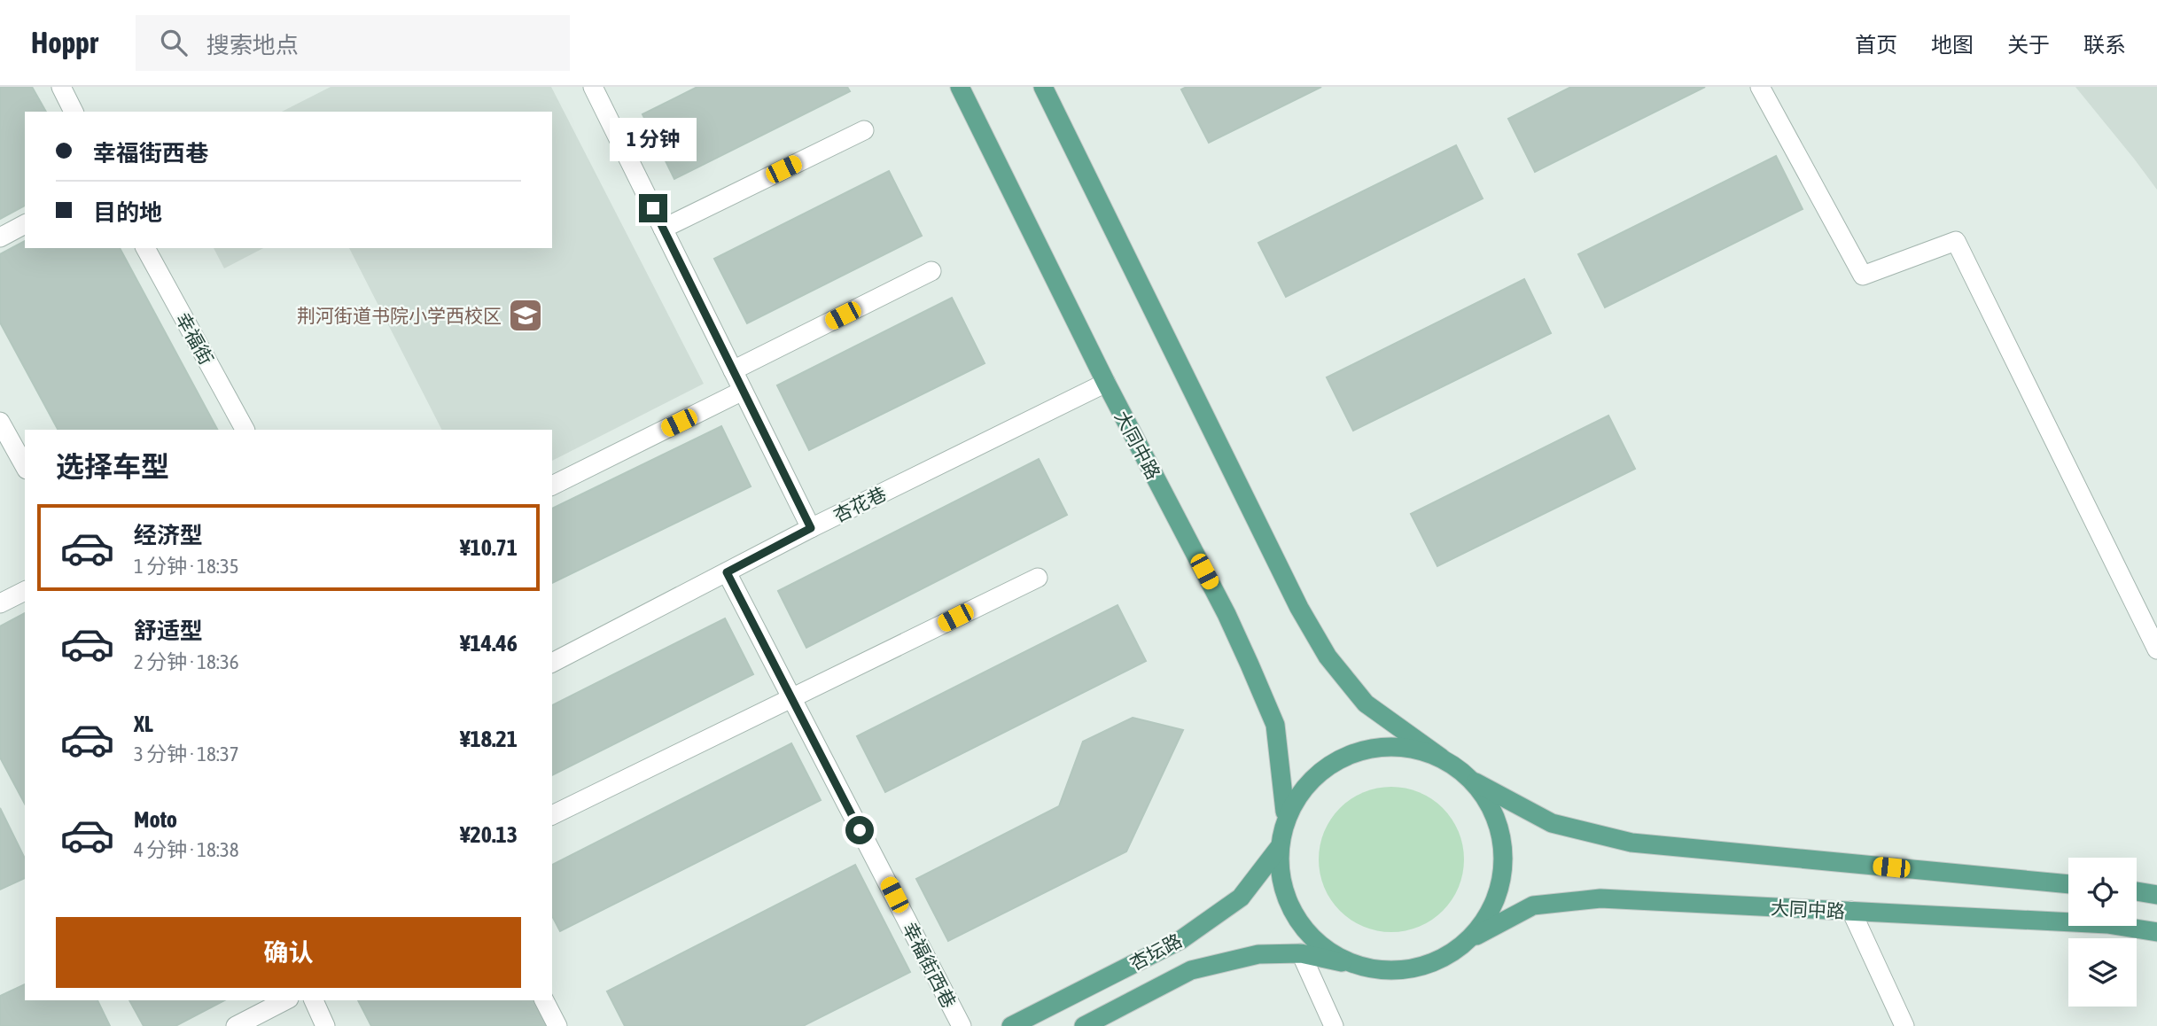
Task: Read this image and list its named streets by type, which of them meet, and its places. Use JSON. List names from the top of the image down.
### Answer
{
  "streets": {
    "main road": ["大同中路", "杏坛路"],
    "street": ["幸福街", "杏花巷", "幸福街西巷"]
  },
  "crossings": [
    ["大同中路", "杏花巷"],
    ["大同中路", "杏坛路"],
    ["杏花巷", "幸福街西巷"]
  ],
  "places": {
    "school or university": ["荆河街道书院小学西校区"]
  },
  "page": {
    "header": "Hoppr",
    "search": "搜索地点",
    "nav": [
      "首页",
      "地图",
      "关于",
      "联系"
    ],
    "banner": ["幸福街西巷", "目的地"],
    "bubble": "1 分钟",
    "heading": "选择车型",
    "list": [
      {
        "name": "经济型",
        "note": "1 分钟 · 18:35",
        "value": "¥10.71"
      },
      {
        "name": "舒适型",
        "note": "2 分钟 · 18:36",
        "value": "¥14.46"
      },
      {
        "name": "XL",
        "note": "3 分钟 · 18:37",
        "value": "¥18.21"
      },
      {
        "name": "Moto",
        "note": "4 分钟 · 18:38",
        "value": "¥20.13"
      }
    ],
    "buttons": "确认"
  }
}
